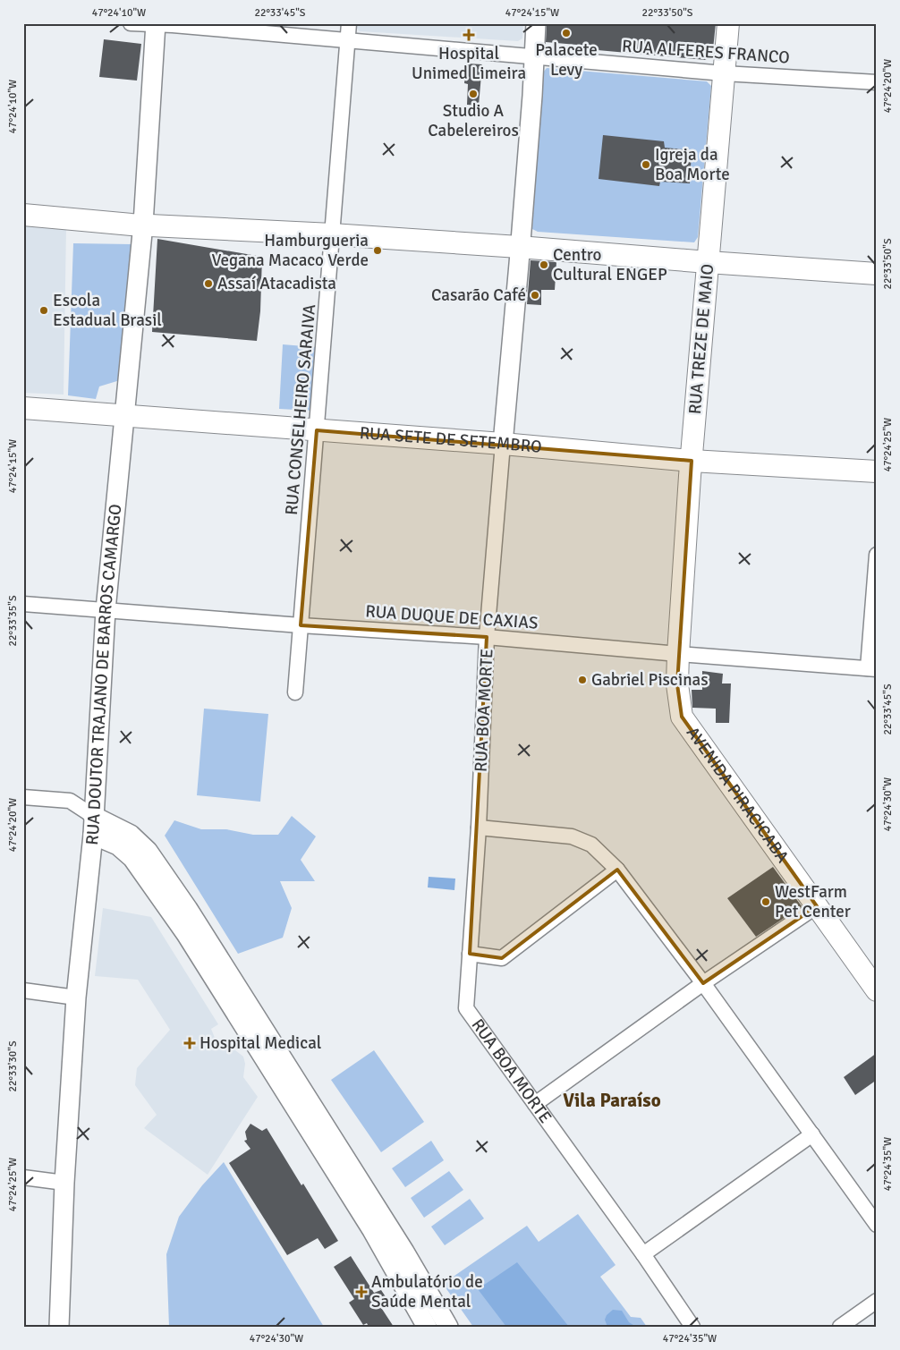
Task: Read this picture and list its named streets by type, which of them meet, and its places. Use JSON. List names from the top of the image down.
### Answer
{
  "streets": {
    "main road": ["RUA TREZE DE MAIO", "RUA SETE DE SETEMBRO", "AVENIDA PIRACICABA"],
    "street": [
      "RUA ALFERES FRANCO",
      "RUA CONSELHEIRO SARAIVA",
      "RUA DUQUE DE CAXIAS",
      "RUA DOUTOR TRAJANO DE BARROS CAMARGO",
      "RUA BOA MORTE"
    ]
  },
  "crossings": [
    ["RUA ALFERES FRANCO", "RUA TREZE DE MAIO"],
    ["RUA ALFERES FRANCO", "RUA CONSELHEIRO SARAIVA"],
    ["RUA ALFERES FRANCO", "RUA DOUTOR TRAJANO DE BARROS CAMARGO"],
    ["RUA ALFERES FRANCO", "RUA BOA MORTE"],
    ["RUA TREZE DE MAIO", "RUA SETE DE SETEMBRO"],
    ["RUA TREZE DE MAIO", "RUA DUQUE DE CAXIAS"],
    ["RUA TREZE DE MAIO", "AVENIDA PIRACICABA"],
    ["RUA CONSELHEIRO SARAIVA", "RUA SETE DE SETEMBRO"],
    ["RUA CONSELHEIRO SARAIVA", "RUA DUQUE DE CAXIAS"],
    ["RUA SETE DE SETEMBRO", "RUA DOUTOR TRAJANO DE BARROS CAMARGO"],
    ["RUA SETE DE SETEMBRO", "RUA BOA MORTE"],
    ["RUA DUQUE DE CAXIAS", "RUA DOUTOR TRAJANO DE BARROS CAMARGO"],
    ["RUA DUQUE DE CAXIAS", "RUA BOA MORTE"],
    ["RUA DUQUE DE CAXIAS", "AVENIDA PIRACICABA"]
  ],
  "districts": ["Vila Paraíso"],
  "places": {
    "other": [
      "Palacete Levy",
      "Studio A Cabelereiros",
      "Igreja da Boa Morte",
      "Hamburgueria Vegana Macaco Verde",
      "Centro Cultural ENGEP",
      "Assaí Atacadista",
      "Casarão Café",
      "Escola Estadual Brasil",
      "Gabriel Piscinas",
      "WestFarm Pet Center"
    ],
    "health": ["Hospital Unimed Limeira", "Hospital Medical", "Ambulatório de Saúde Mental"]
  },
  "coordinates": [
    "47°24'10\"W",
    "22°33'45\"S",
    "47°24'15\"W",
    "22°33'50\"S",
    "47°24'20\"W",
    "47°24'25\"W",
    "22°33'35\"S",
    "47°24'30\"W",
    "22°33'30\"S",
    "47°24'35\"W"
  ]
}
